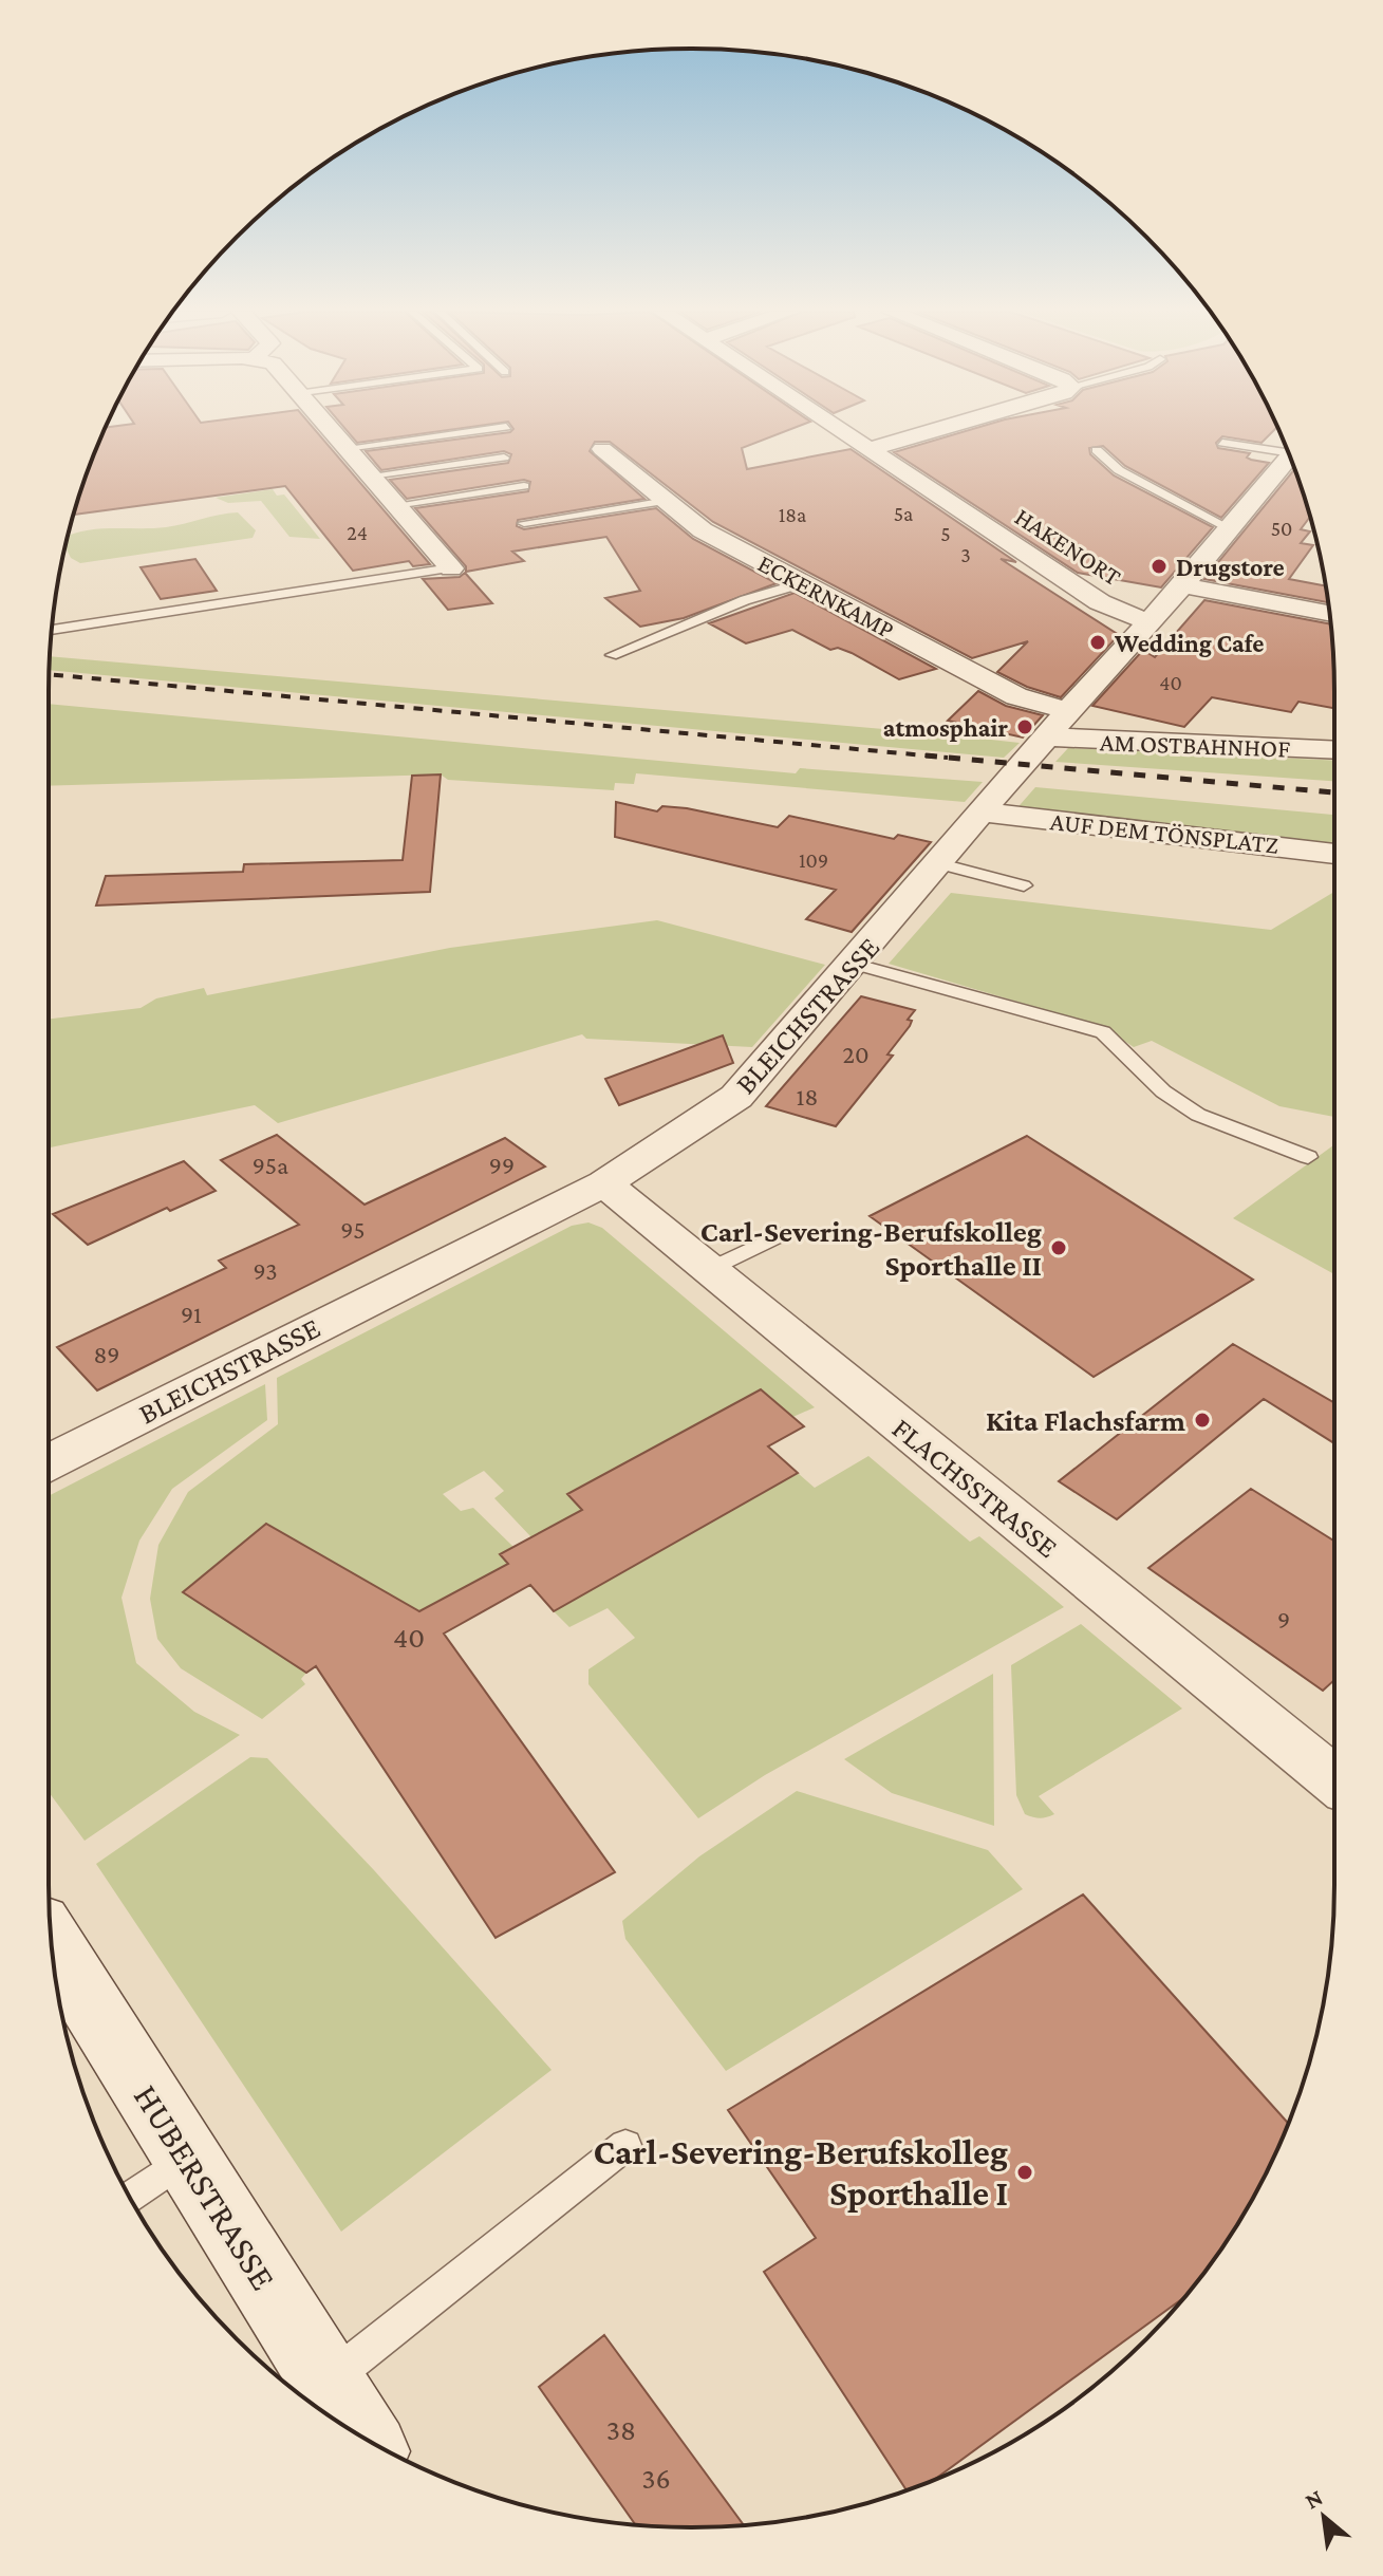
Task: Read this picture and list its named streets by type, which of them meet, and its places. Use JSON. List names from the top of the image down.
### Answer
{
  "streets": {
    "main road": ["HUBERSTRASSE"],
    "street": [
      "HAKENORT",
      "ECKERNKAMP",
      "AM OSTBAHNHOF",
      "AUF DEM TÖNSPLATZ",
      "BLEICHSTRASSE",
      "FLACHSSTRASSE"
    ]
  },
  "crossings": [
    ["HAKENORT", "BLEICHSTRASSE"],
    ["ECKERNKAMP", "BLEICHSTRASSE"],
    ["AM OSTBAHNHOF", "BLEICHSTRASSE"],
    ["AUF DEM TÖNSPLATZ", "BLEICHSTRASSE"],
    ["BLEICHSTRASSE", "FLACHSSTRASSE"]
  ],
  "places": [
    "Drugstore",
    "Wedding Cafe",
    "atmosphair",
    "Carl-Severing-Berufskolleg Sporthalle II",
    "Kita Flachsfarm",
    "Carl-Severing-Berufskolleg Sporthalle I"
  ],
  "house_numbers": [
    "5a",
    "18a",
    "50",
    "24",
    "5",
    "3",
    "40",
    "109",
    "20",
    "18",
    "95a",
    "99",
    "95",
    "93",
    "91",
    "89",
    "9",
    "40",
    "38",
    "36"
  ],
  "north": "top left"
}
